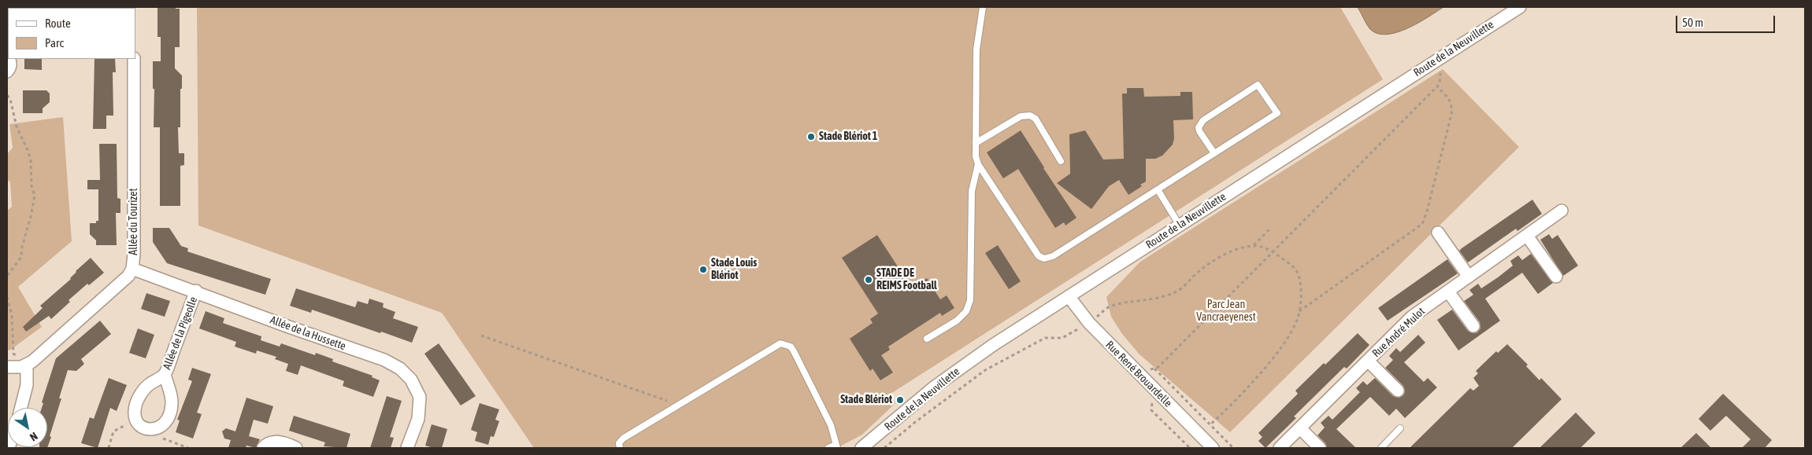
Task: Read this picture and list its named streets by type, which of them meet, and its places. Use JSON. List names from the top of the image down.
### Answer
{
  "streets": {
    "street": [
      "Route de la Neuvillette",
      "Allée du Tourizet",
      "Rue André Mulot",
      "Allée de la Pigeolle",
      "Allée de la Hussette",
      "Rue René Brouardelle"
    ]
  },
  "crossings": [
    ["Route de la Neuvillette", "Rue René Brouardelle"],
    ["Allée du Tourizet", "Allée de la Hussette"],
    ["Allée de la Pigeolle", "Allée de la Hussette"]
  ],
  "parks": ["Parc Jean Vancraeyenest"],
  "places": [
    "Stade Blériot 1",
    "Stade Louis Blériot",
    "STADE DE REIMS Football",
    "Stade Blériot"
  ],
  "legend": ["Route", "Parc"],
  "scale_bar": "50 m",
  "north": "bottom right"
}
